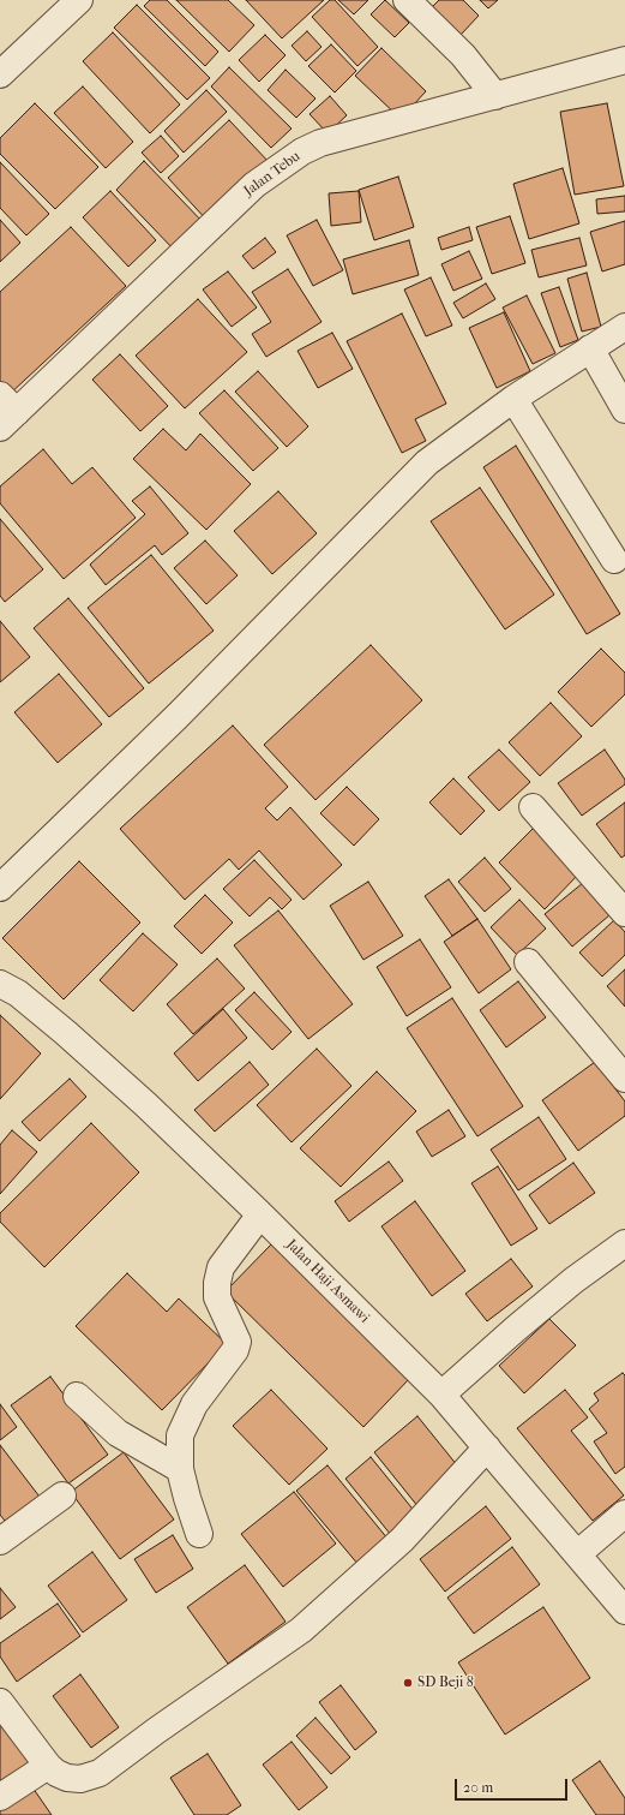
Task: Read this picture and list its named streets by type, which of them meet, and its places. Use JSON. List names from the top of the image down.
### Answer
{
  "streets": {
    "street": ["Jalan Tebu", "Jalan Haji Asmawi"]
  },
  "places": ["SD Beji 8"],
  "scale_bar": "20 m"
}
